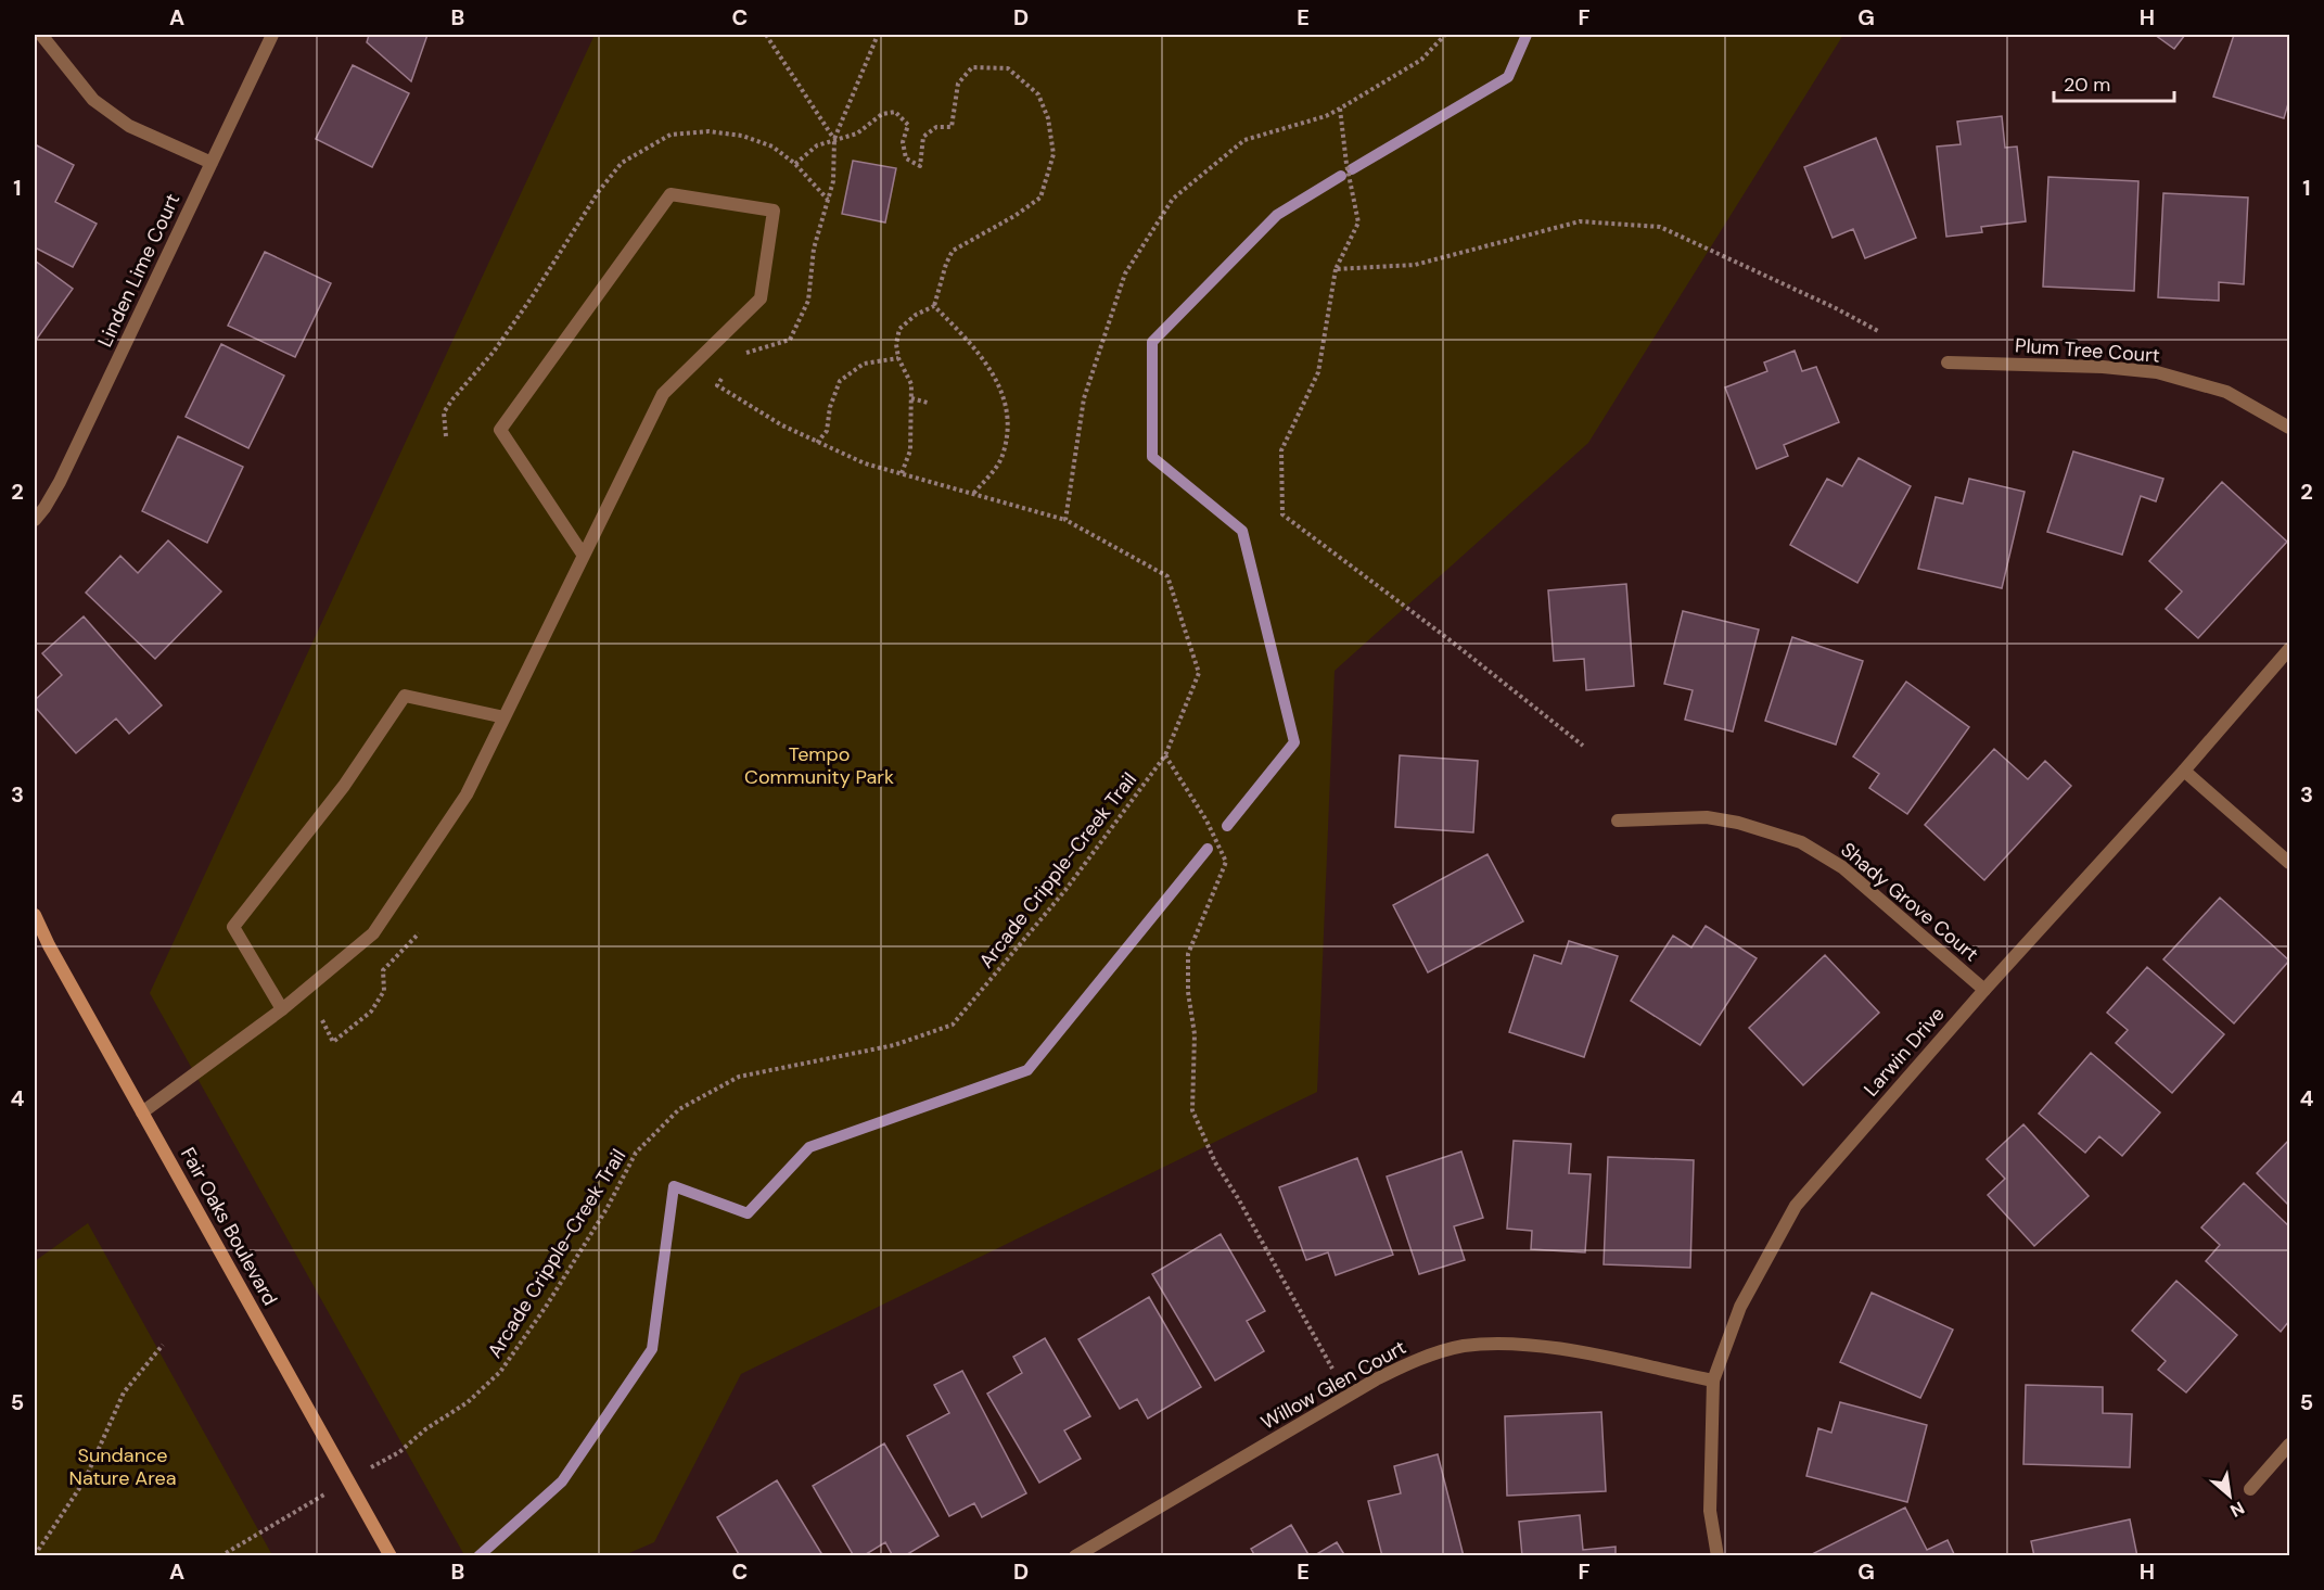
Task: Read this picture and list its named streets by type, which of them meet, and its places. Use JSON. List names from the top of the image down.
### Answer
{
  "streets": {
    "main road": ["Fair Oaks Boulevard"],
    "street": [
      "Linden Lime Court",
      "Plum Tree Court",
      "Shady Grove Court",
      "Larwin Drive",
      "Willow Glen Court"
    ],
    "path": ["Arcade Cripple-Creek Trail"]
  },
  "crossings": [
    ["Arcade Cripple-Creek Trail", "Fair Oaks Boulevard"],
    ["Shady Grove Court", "Larwin Drive"],
    ["Larwin Drive", "Willow Glen Court"]
  ],
  "parks": ["Tempo Community Park", "Sundance Nature Area"],
  "scale_bar": "20 m",
  "north": "bottom right",
  "grid": {
    "columns": [
      "A",
      "B",
      "C",
      "D",
      "E",
      "F",
      "G",
      "H"
    ],
    "rows": [
      "1",
      "2",
      "3",
      "4",
      "5"
    ]
  }
}
